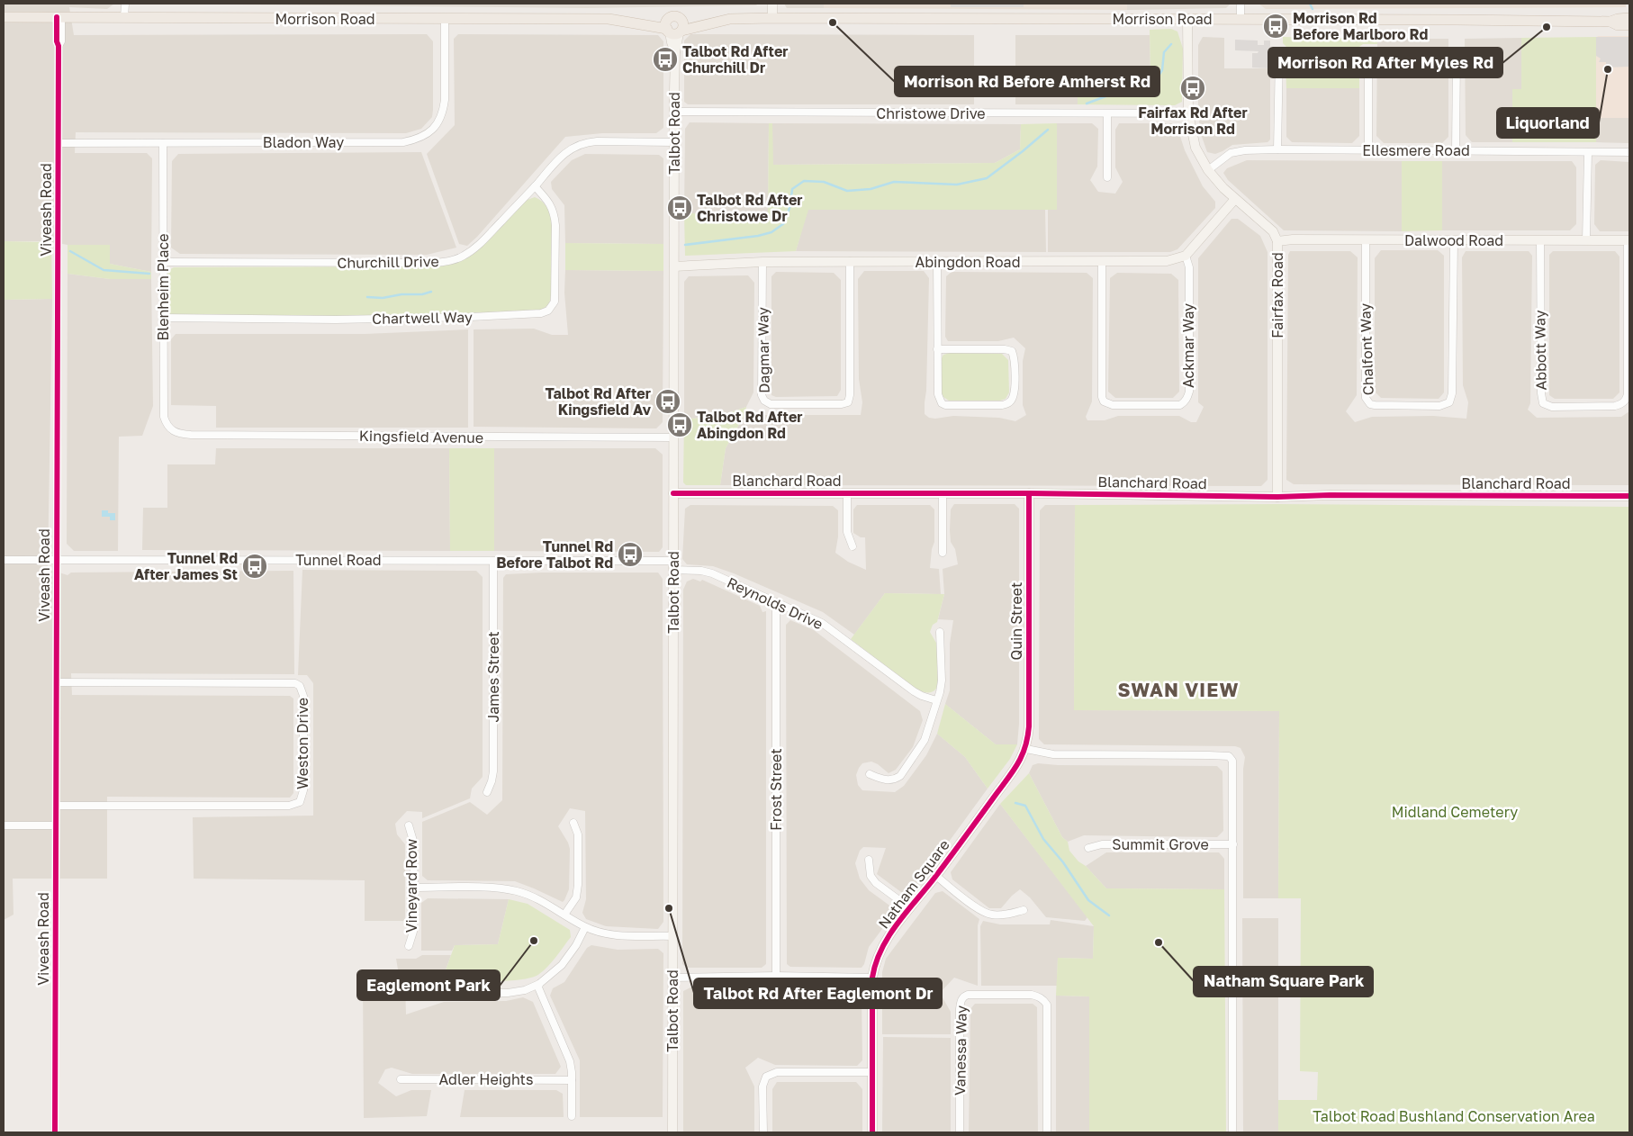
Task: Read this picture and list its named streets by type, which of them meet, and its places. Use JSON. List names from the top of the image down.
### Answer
{
  "streets": {
    "main road": ["Morrison Road"],
    "street": [
      "Christowe Drive",
      "Talbot Road",
      "Bladon Way",
      "Ellesmere Road",
      "Viveash Road",
      "Dalwood Road",
      "Churchill Drive",
      "Abingdon Road",
      "Blenheim Place",
      "Fairfax Road",
      "Chartwell Way",
      "Ackmar Way",
      "Chalfont Way",
      "Dagmar Way",
      "Abbott Way",
      "Kingsfield Avenue",
      "Blanchard Road",
      "Tunnel Road",
      "Reynolds Drive",
      "Quin Street",
      "James Street",
      "Weston Drive",
      "Frost Street",
      "Summit Grove",
      "Natham Square",
      "Vineyard Row",
      "Vanessa Way",
      "Adler Heights"
    ]
  },
  "crossings": [
    ["Morrison Road", "Talbot Road"],
    ["Morrison Road", "Bladon Way"],
    ["Morrison Road", "Viveash Road"],
    ["Morrison Road", "Fairfax Road"],
    ["Christowe Drive", "Talbot Road"],
    ["Christowe Drive", "Fairfax Road"],
    ["Talbot Road", "Churchill Drive"],
    ["Talbot Road", "Abingdon Road"],
    ["Talbot Road", "Kingsfield Avenue"],
    ["Talbot Road", "Blanchard Road"],
    ["Talbot Road", "Tunnel Road"],
    ["Talbot Road", "Reynolds Drive"],
    ["Bladon Way", "Viveash Road"],
    ["Bladon Way", "Blenheim Place"],
    ["Ellesmere Road", "Fairfax Road"],
    ["Viveash Road", "Tunnel Road"],
    ["Viveash Road", "Weston Drive"],
    ["Dalwood Road", "Fairfax Road"],
    ["Dalwood Road", "Chalfont Way"],
    ["Dalwood Road", "Abbott Way"],
    ["Churchill Drive", "Blenheim Place"],
    ["Churchill Drive", "Chartwell Way"],
    ["Abingdon Road", "Ackmar Way"],
    ["Abingdon Road", "Dagmar Way"],
    ["Blenheim Place", "Chartwell Way"],
    ["Blenheim Place", "Kingsfield Avenue"],
    ["Fairfax Road", "Blanchard Road"],
    ["Blanchard Road", "Quin Street"],
    ["Tunnel Road", "Reynolds Drive"],
    ["Tunnel Road", "James Street"],
    ["Reynolds Drive", "Frost Street"],
    ["Quin Street", "Natham Square"]
  ],
  "districts": ["SWAN VIEW"],
  "parks": ["Midland Cemetery", "Talbot Road Bushland Conservation Area"],
  "places": {
    "other": [
      "Morrison Rd Before Amherst Rd",
      "Morrison Rd After Myles Rd",
      "Liquorland",
      "Talbot Rd After Eaglemont Dr",
      "Eaglemont Park",
      "Natham Square Park"
    ],
    "bus stop": [
      "Morrison Rd Before Marlboro Rd",
      "Talbot Rd After Churchill Dr",
      "Fairfax Rd After Morrison Rd",
      "Talbot Rd After Christowe Dr",
      "Talbot Rd After Kingsfield Av",
      "Talbot Rd After Abingdon Rd",
      "Tunnel Rd Before Talbot Rd",
      "Tunnel Rd After James St"
    ]
  }
}
